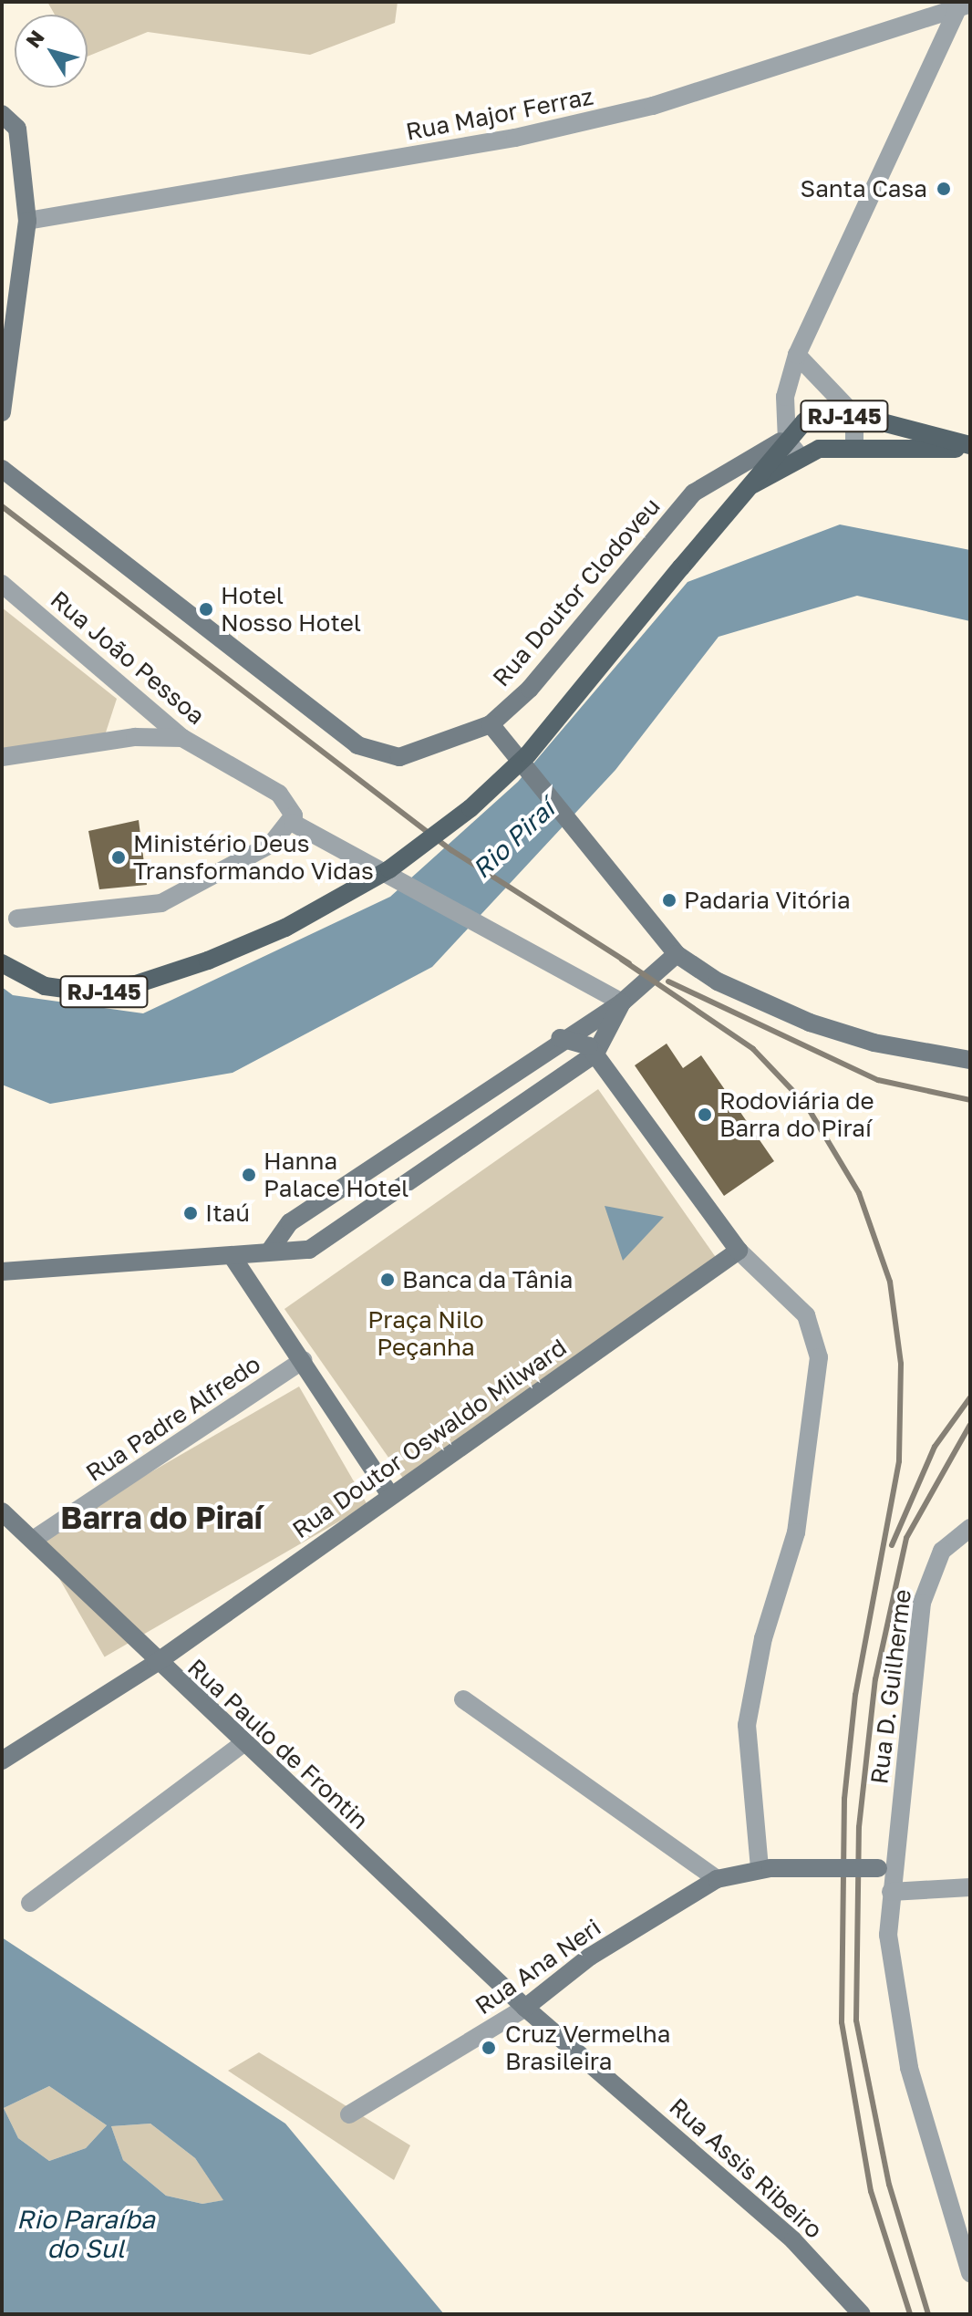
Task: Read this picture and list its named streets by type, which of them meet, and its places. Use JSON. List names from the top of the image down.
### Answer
{
  "streets": {
    "main road": ["RJ-145"],
    "street": [
      "Rua Major Ferraz",
      "Rua Doutor Clodoveu",
      "Rua João Pessoa",
      "Rua Padre Alfredo",
      "Rua Doutor Oswaldo Milward",
      "Rua D. Guilherme",
      "Rua Paulo de Frontin",
      "Rua Ana Neri",
      "Rua Assis Ribeiro"
    ]
  },
  "crossings": [
    ["RJ-145", "Rua Doutor Clodoveu"],
    ["Rua Padre Alfredo", "Rua Paulo de Frontin"],
    ["Rua Doutor Oswaldo Milward", "Rua Paulo de Frontin"],
    ["Rua D. Guilherme", "Rua Ana Neri"],
    ["Rua Paulo de Frontin", "Rua Ana Neri"],
    ["Rua Paulo de Frontin", "Rua Assis Ribeiro"],
    ["Rua Ana Neri", "Rua Assis Ribeiro"]
  ],
  "districts": ["Barra do Piraí"],
  "water": ["Rio Piraí", "Rio Paraíba do Sul"],
  "parks": ["Praça Nilo Peçanha"],
  "places": [
    "Santa Casa",
    "Hotel Nosso Hotel",
    "Ministério Deus Transformando Vidas",
    "Padaria Vitória",
    "Rodoviária de Barra do Piraí",
    "Hanna Palace Hotel",
    "Itaú",
    "Banca da Tânia",
    "Cruz Vermelha Brasileira"
  ],
  "north": "top left"
}
